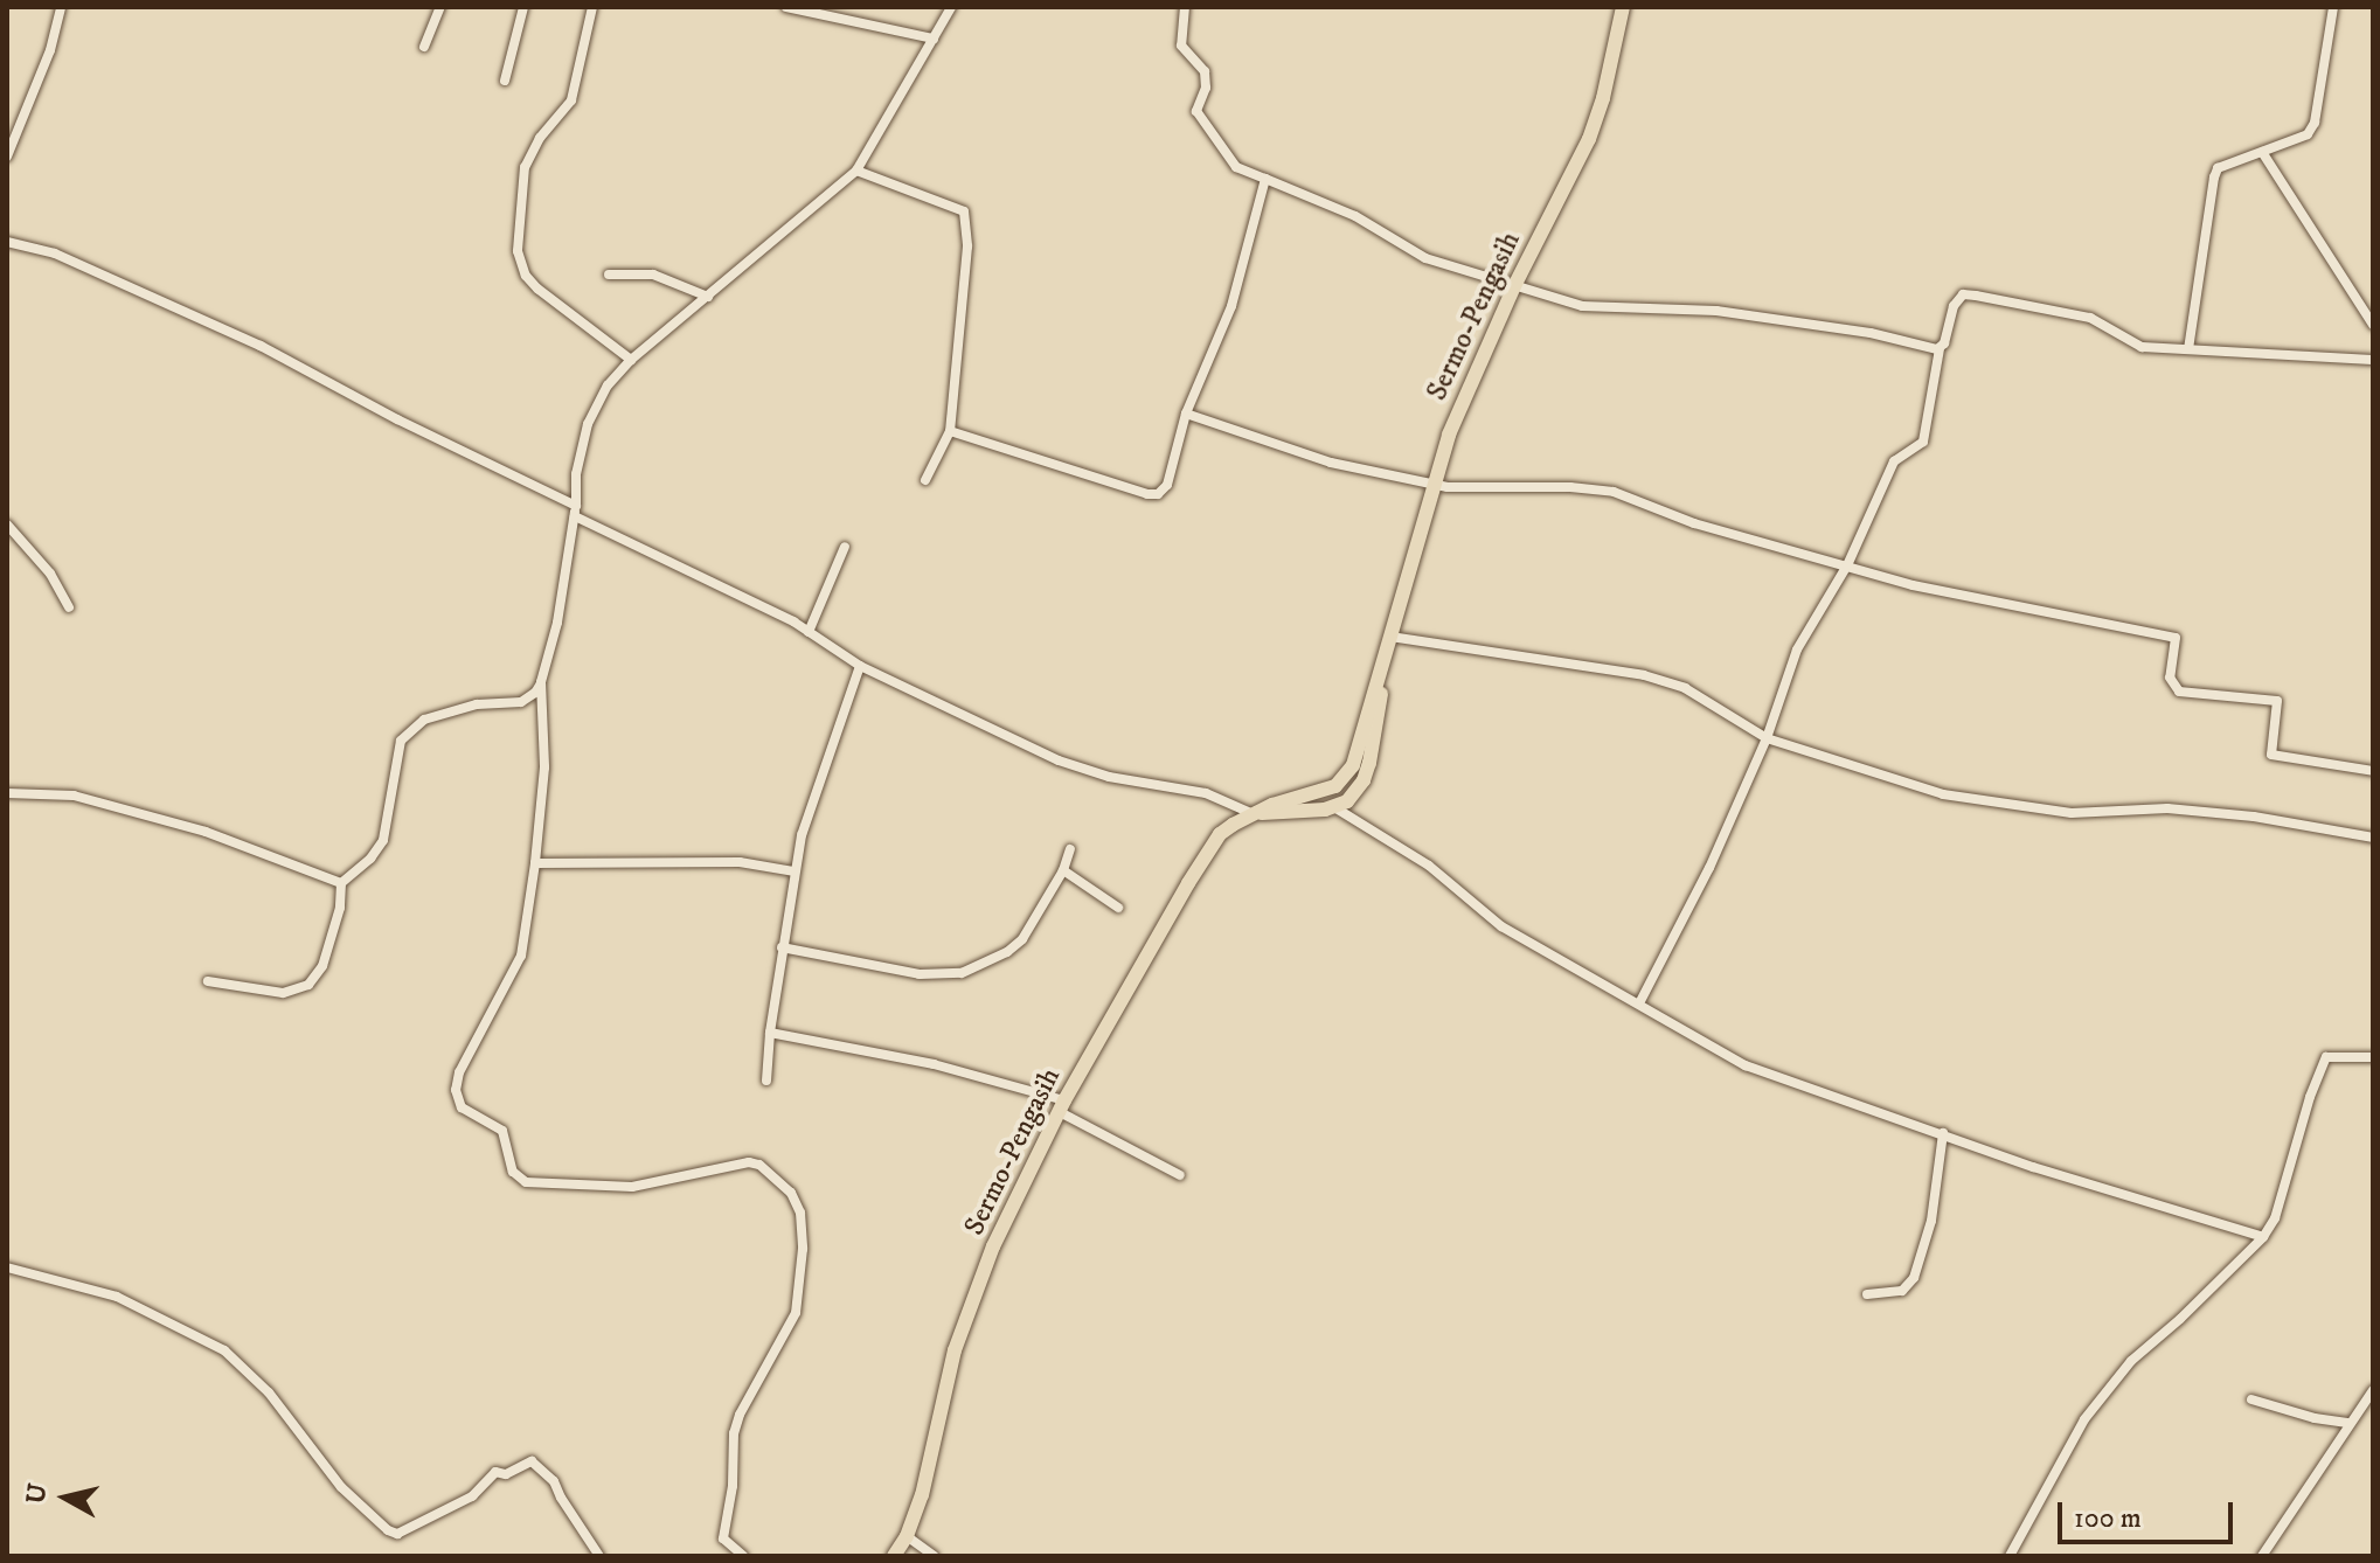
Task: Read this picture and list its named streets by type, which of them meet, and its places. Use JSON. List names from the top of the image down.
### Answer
{
  "streets": {
    "main road": ["Sermo-Pengasih"]
  },
  "scale_bar": "100 m",
  "north": "left"
}
